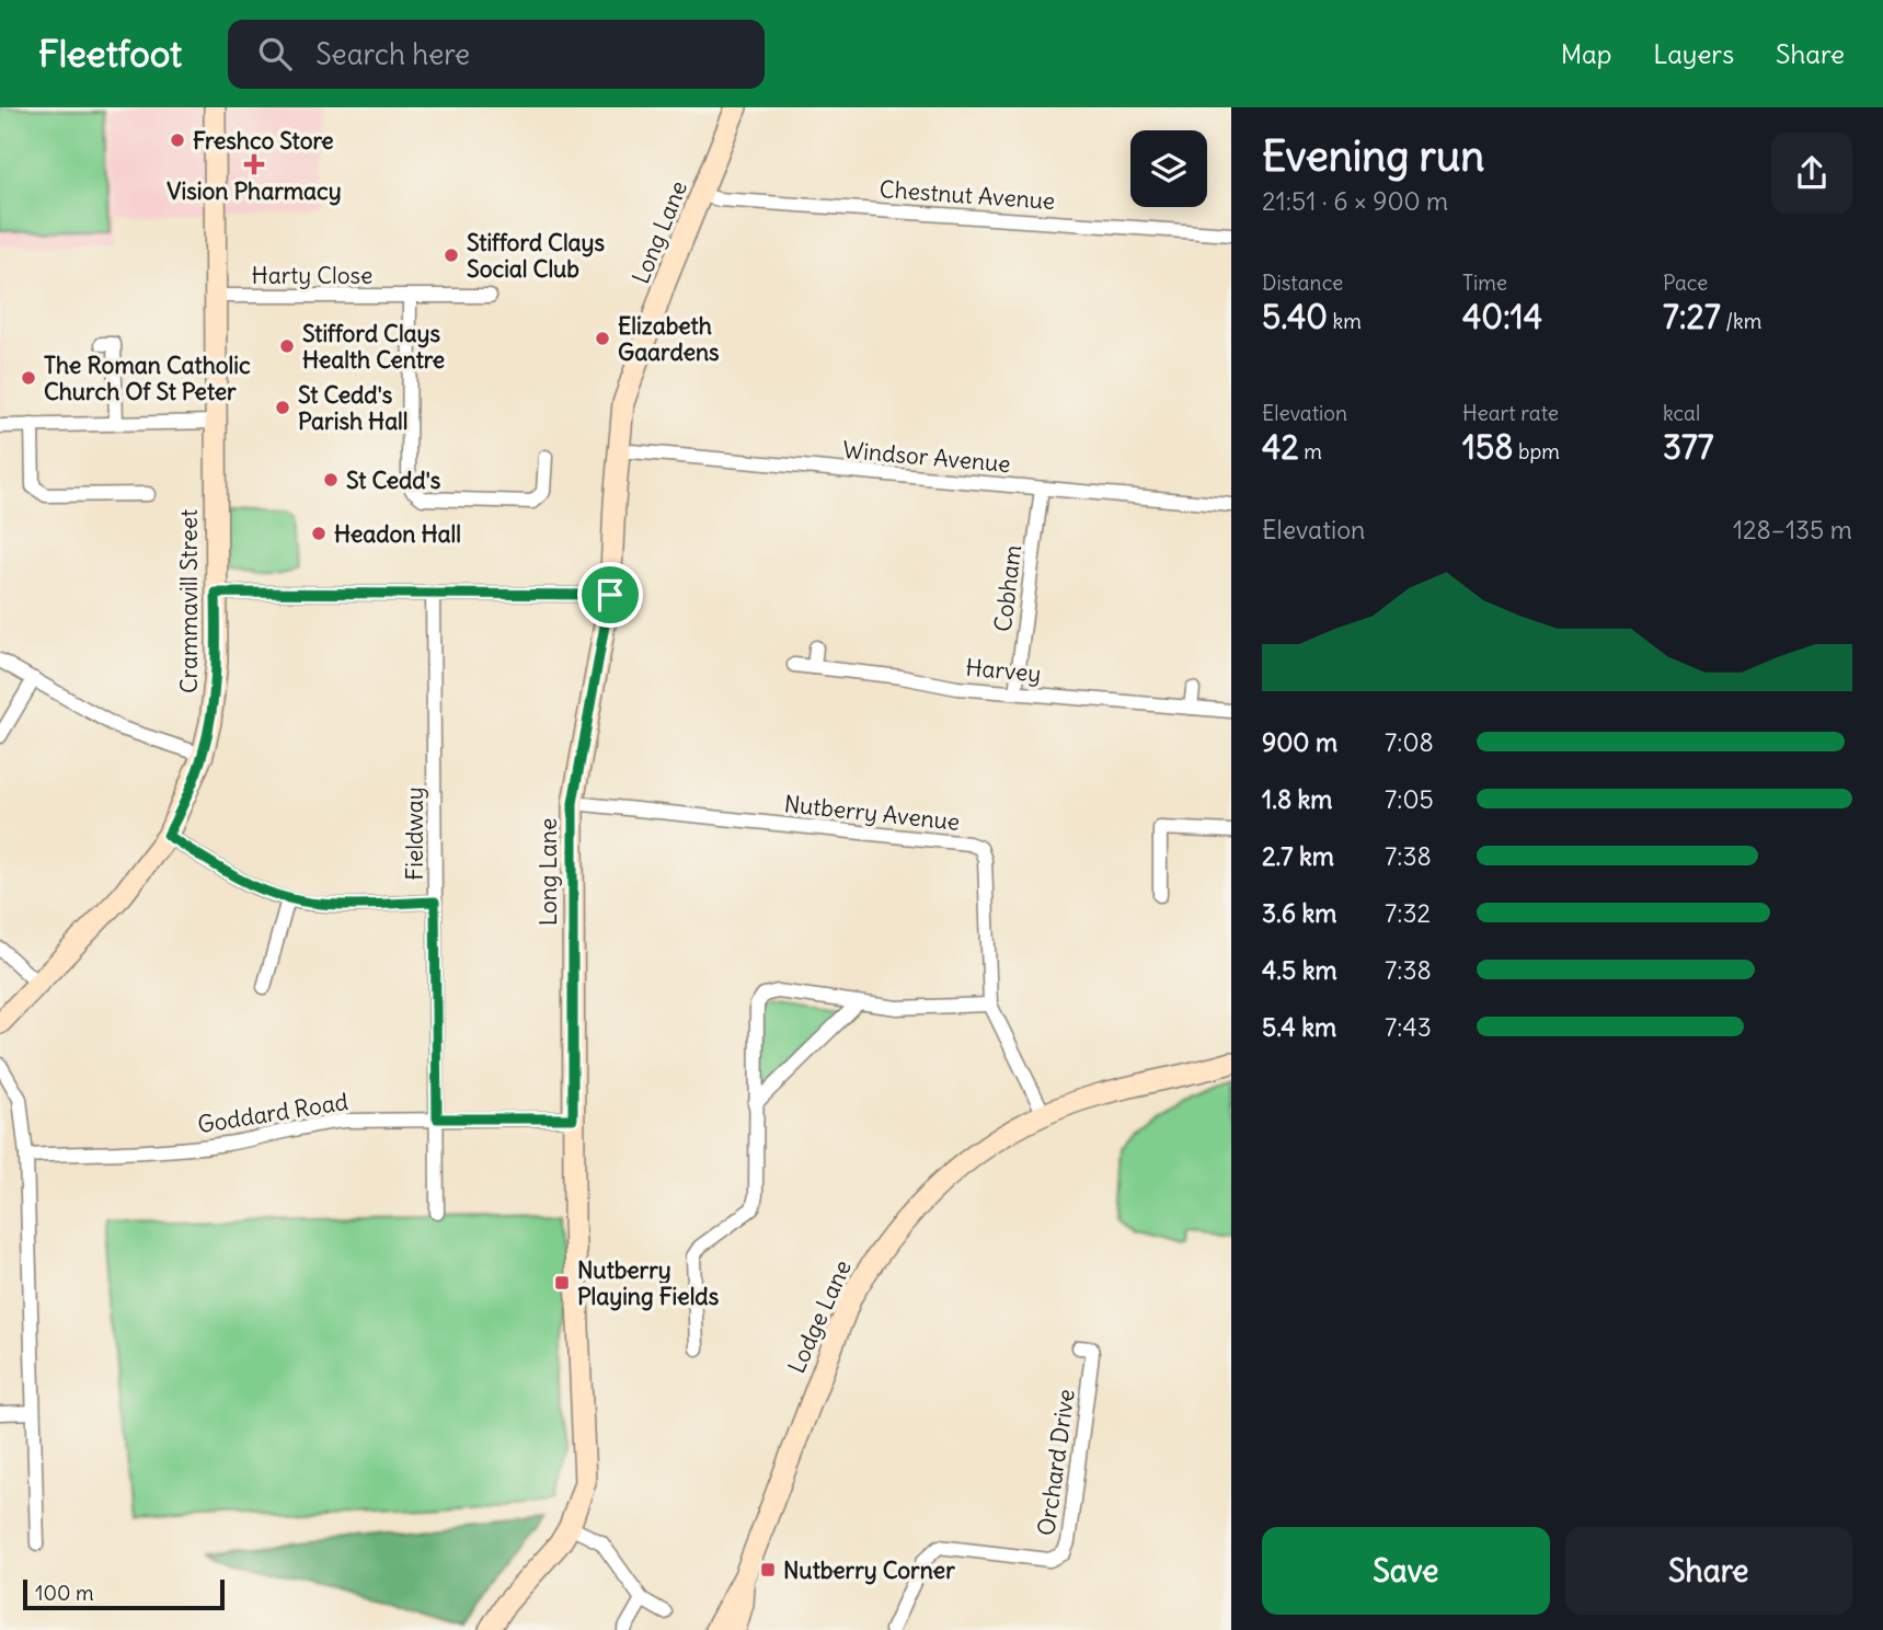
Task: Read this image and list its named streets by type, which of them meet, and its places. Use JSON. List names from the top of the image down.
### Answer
{
  "streets": {
    "street": [
      "Chestnut Avenue",
      "Long Lane",
      "Harty Close",
      "Windsor Avenue",
      "Cobham",
      "Crammavill Street",
      "Harvey",
      "Nutberry Avenue",
      "Fieldway",
      "Goddard Road",
      "Lodge Lane",
      "Orchard Drive"
    ]
  },
  "crossings": [
    ["Chestnut Avenue", "Long Lane"],
    ["Long Lane", "Windsor Avenue"],
    ["Long Lane", "Nutberry Avenue"],
    ["Long Lane", "Goddard Road"],
    ["Harty Close", "Crammavill Street"],
    ["Windsor Avenue", "Cobham"],
    ["Cobham", "Harvey"],
    ["Nutberry Avenue", "Lodge Lane"],
    ["Fieldway", "Goddard Road"]
  ],
  "places": {
    "other": [
      "Freshco Store",
      "Stifford Clays Social Club",
      "Elizabeth Gaardens",
      "Stifford Clays Health Centre",
      "The Roman Catholic Church Of St Peter",
      "St Cedd's Parish Hall",
      "St Cedd's",
      "Headon Hall"
    ],
    "health": ["Vision Pharmacy"],
    "transit": ["Nutberry Playing Fields", "Nutberry Corner"]
  },
  "scale_bar": "100 m",
  "page": {
    "header": "Fleetfoot",
    "search": "Search here",
    "nav": ["Map", "Layers", "Share"],
    "heading": ["Evening run", "21:51 · 6 × 900 m"],
    "stats": [
      ["Distance", "5.40 km"],
      ["Time", "40:14"],
      ["Pace", "7:27 /km"],
      ["Elevation", "42 m"],
      ["Heart rate", "158 bpm"],
      ["kcal", "377"]
    ],
    "chart": ["Elevation", "128–135 m"],
    "list": [
      {
        "name": "900 m",
        "note": "7:08"
      },
      {
        "name": "1.8 km",
        "note": "7:05"
      },
      {
        "name": "2.7 km",
        "note": "7:38"
      },
      {
        "name": "3.6 km",
        "note": "7:32"
      },
      {
        "name": "4.5 km",
        "note": "7:38"
      },
      {
        "name": "5.4 km",
        "note": "7:43"
      }
    ],
    "buttons": ["Save", "Share"],
    "scale": "100 m"
  }
}
